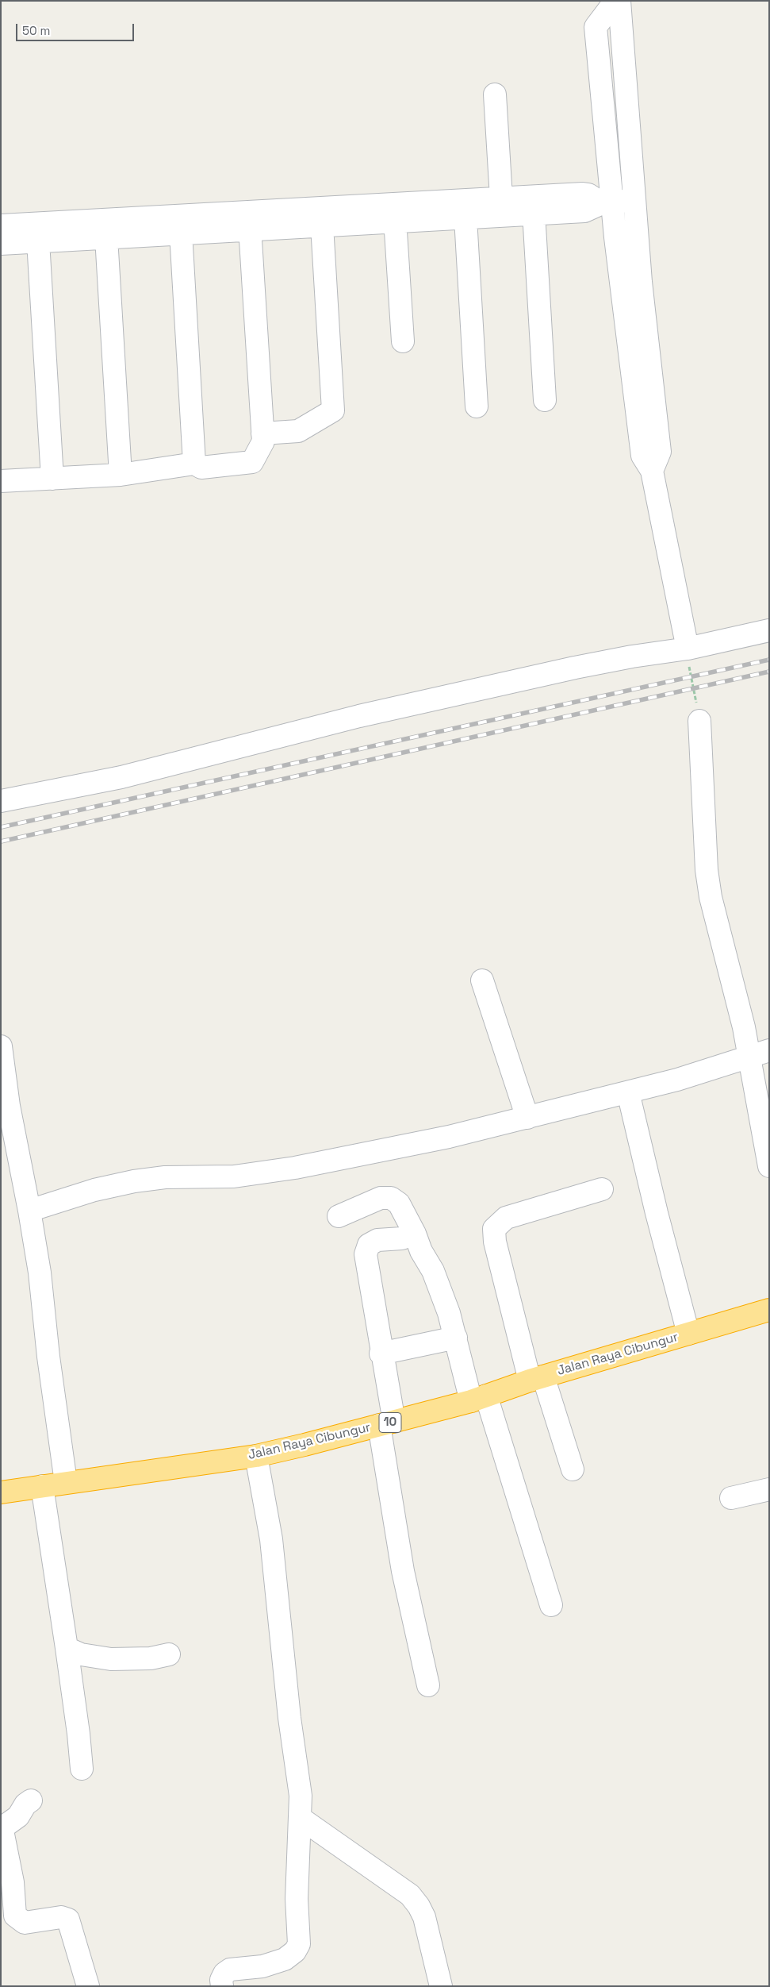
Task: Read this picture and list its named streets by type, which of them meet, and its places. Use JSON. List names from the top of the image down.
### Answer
{
  "streets": {
    "highway": ["Jalan Raya Cibungur", "10"]
  },
  "scale_bar": "50 m"
}
